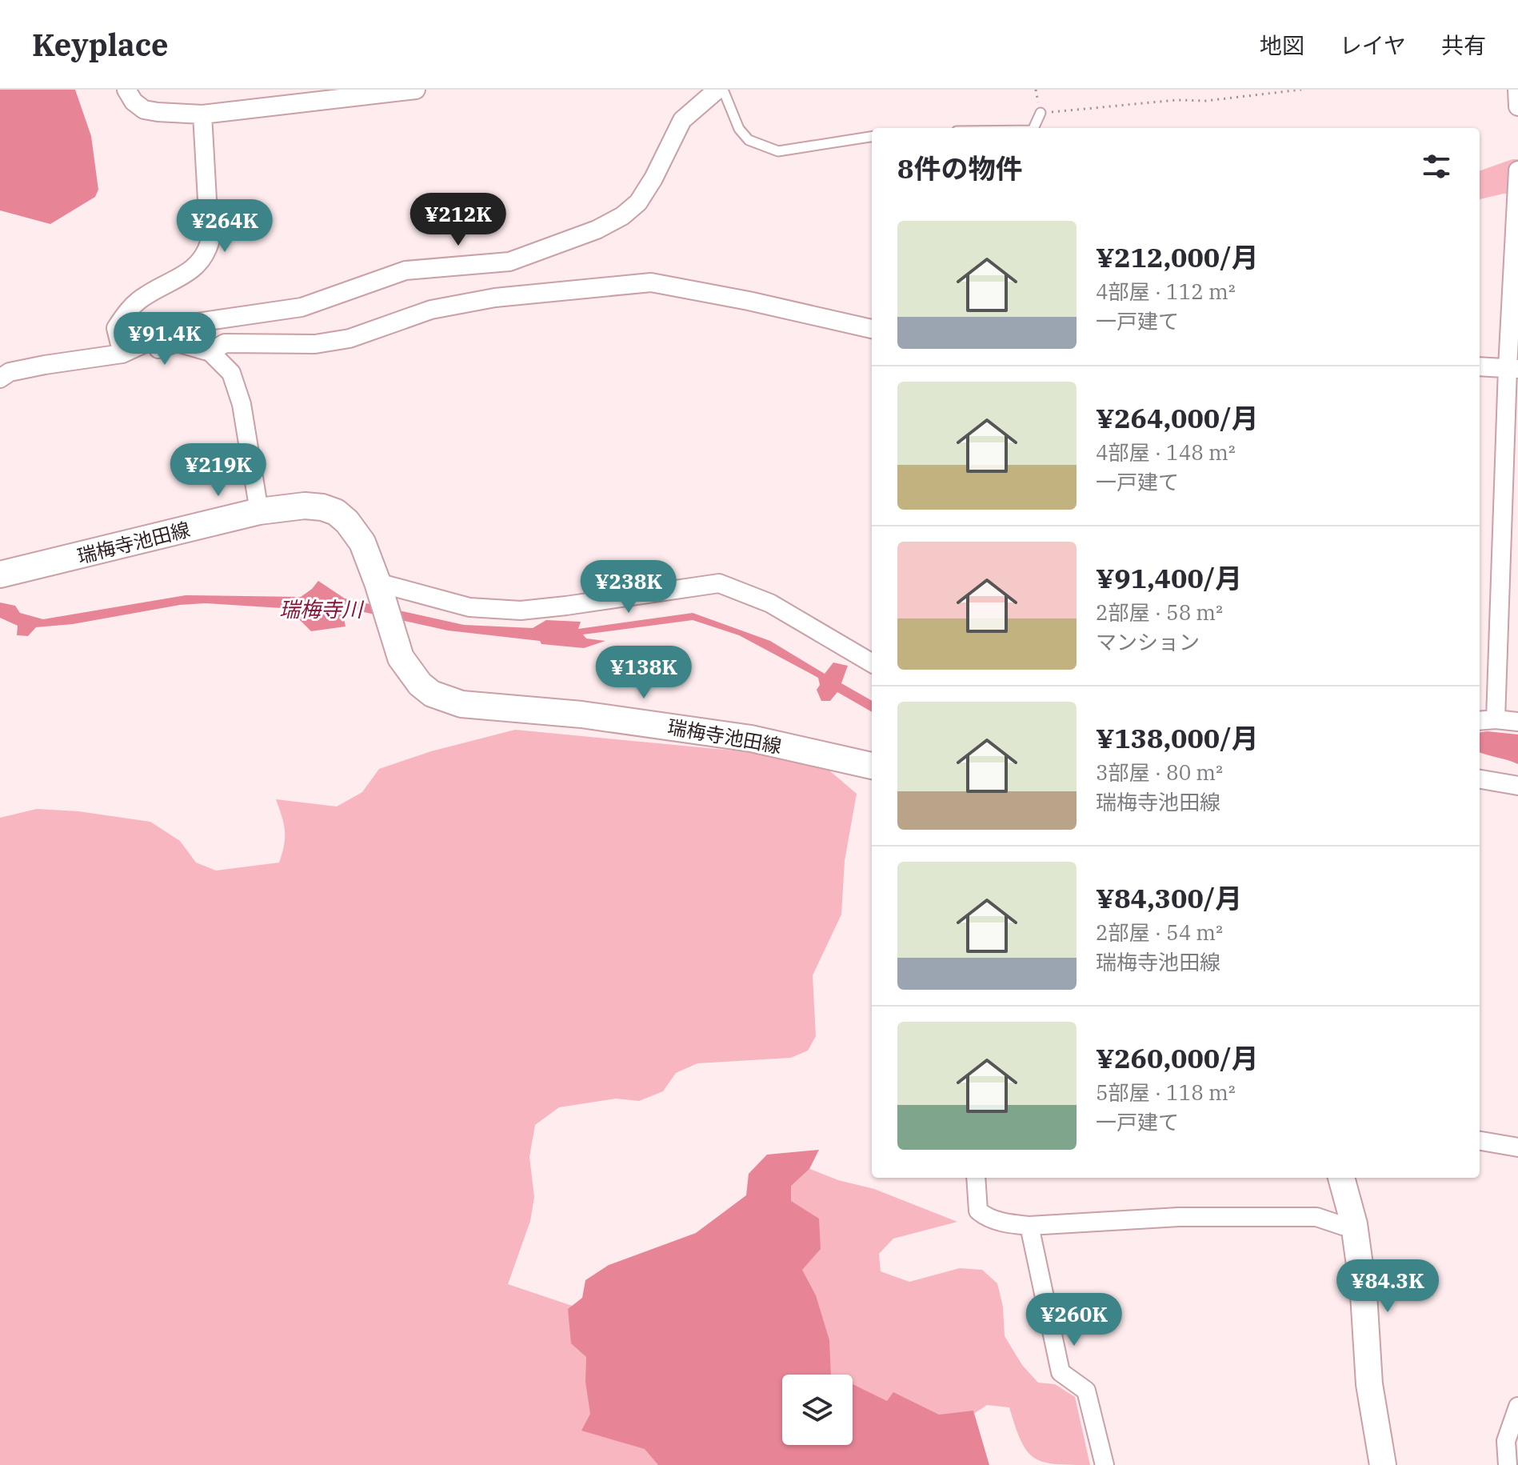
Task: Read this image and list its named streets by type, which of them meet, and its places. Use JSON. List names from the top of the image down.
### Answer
{
  "streets": {
    "main road": ["瑞梅寺池田線"]
  },
  "water": ["瑞梅寺川"],
  "page": {
    "header": "Keyplace",
    "nav": ["地図", "レイヤ", "共有"],
    "heading": "8件の物件",
    "price": [
      "¥212K",
      "¥264K",
      "¥91.4K",
      "¥219K",
      "¥238K",
      "¥138K",
      "¥84.3K",
      "¥260K"
    ],
    "list": [
      {
        "name": "¥212,000/月",
        "note": "4部屋 · 112 m² · 一戸建て"
      },
      {
        "name": "¥264,000/月",
        "note": "4部屋 · 148 m² · 一戸建て"
      },
      {
        "name": "¥91,400/月",
        "note": "2部屋 · 58 m² · マンション"
      },
      {
        "name": "¥138,000/月",
        "note": "3部屋 · 80 m² · 瑞梅寺池田線"
      },
      {
        "name": "¥84,300/月",
        "note": "2部屋 · 54 m² · 瑞梅寺池田線"
      },
      {
        "name": "¥260,000/月",
        "note": "5部屋 · 118 m² · 一戸建て"
      }
    ]
  }
}
